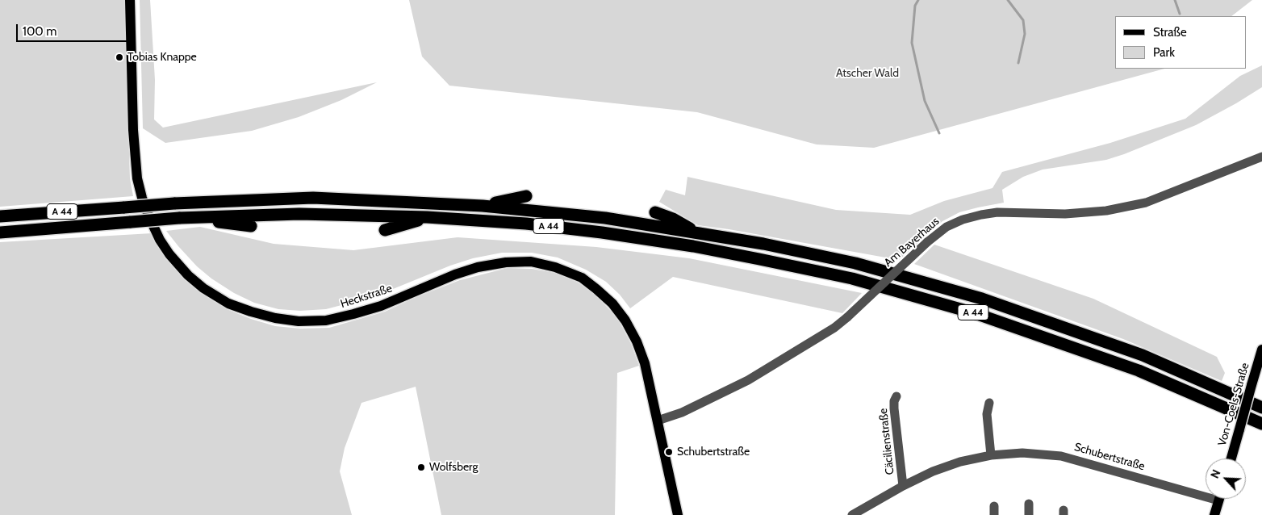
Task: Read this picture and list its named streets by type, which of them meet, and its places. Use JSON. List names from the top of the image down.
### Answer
{
  "streets": {
    "highway": ["A 44"],
    "main road": ["Heckstraße", "Von-Coels-Straße"],
    "street": ["Am Bayerhaus", "Cäcilienstraße", "Schubertstraße"]
  },
  "crossings": [
    ["Am Bayerhaus", "Heckstraße"],
    ["Cäcilienstraße", "Schubertstraße"]
  ],
  "parks": ["Atscher Wald"],
  "places": ["Tobias Knappe", "Schubertstraße", "Wolfsberg"],
  "legend": ["Straße", "Park"],
  "scale_bar": "100 m",
  "north": "top left"
}
